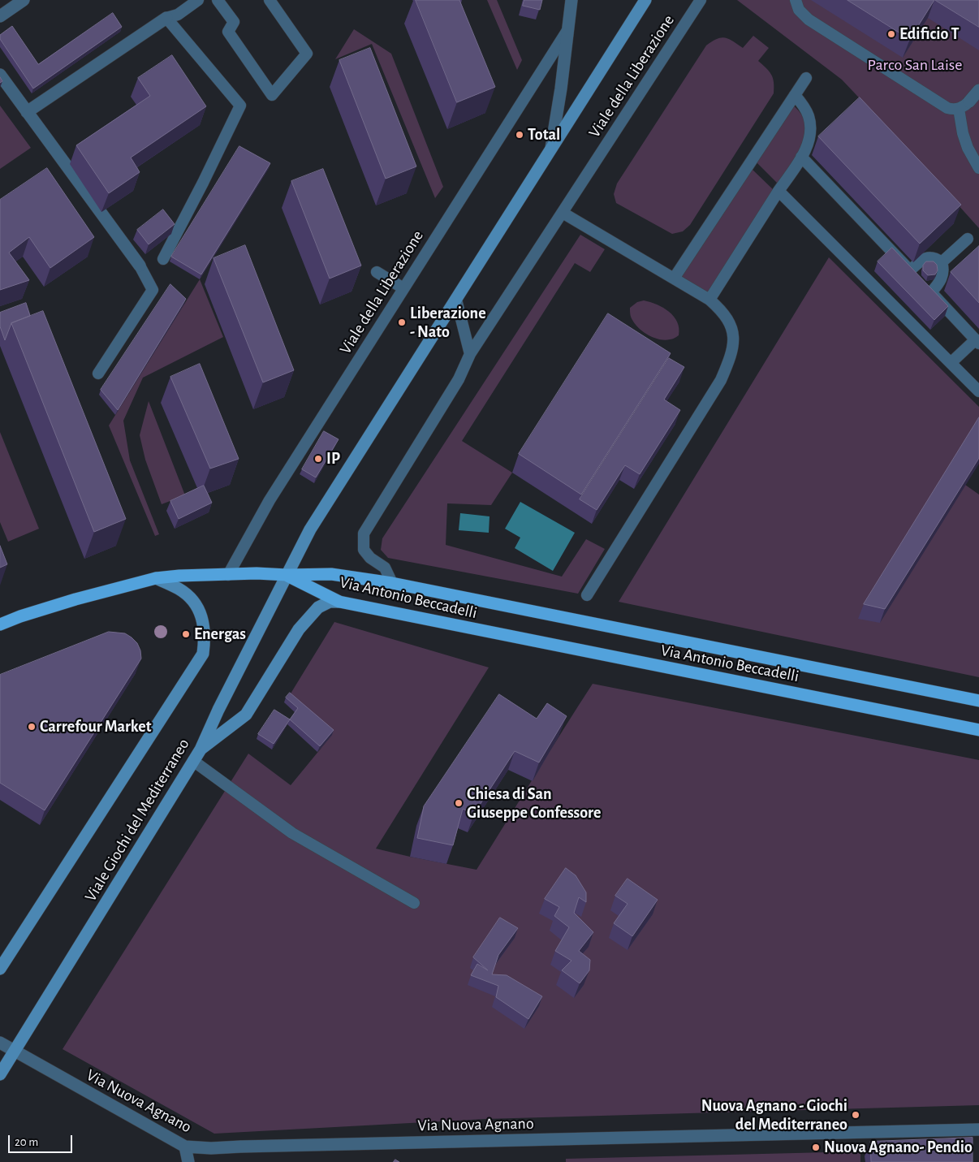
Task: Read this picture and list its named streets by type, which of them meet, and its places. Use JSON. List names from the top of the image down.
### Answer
{
  "streets": {
    "main road": ["Viale della Liberazione", "Via Antonio Beccadelli", "Viale Giochi del Mediterraneo"],
    "street": ["Via Nuova Agnano"]
  },
  "crossings": [
    ["Viale della Liberazione", "Via Antonio Beccadelli"],
    ["Viale della Liberazione", "Viale Giochi del Mediterraneo"],
    ["Via Antonio Beccadelli", "Viale Giochi del Mediterraneo"],
    ["Viale Giochi del Mediterraneo", "Via Nuova Agnano"]
  ],
  "parks": ["Parco San Laise"],
  "places": [
    "Edificio T",
    "Total",
    "Liberazione - Nato",
    "IP",
    "Energas",
    "Carrefour Market",
    "Chiesa di San Giuseppe Confessore",
    "Nuova Agnano - Giochi del Mediterraneo",
    "Nuova Agnano- Pendio"
  ],
  "scale_bar": "20 m"
}
